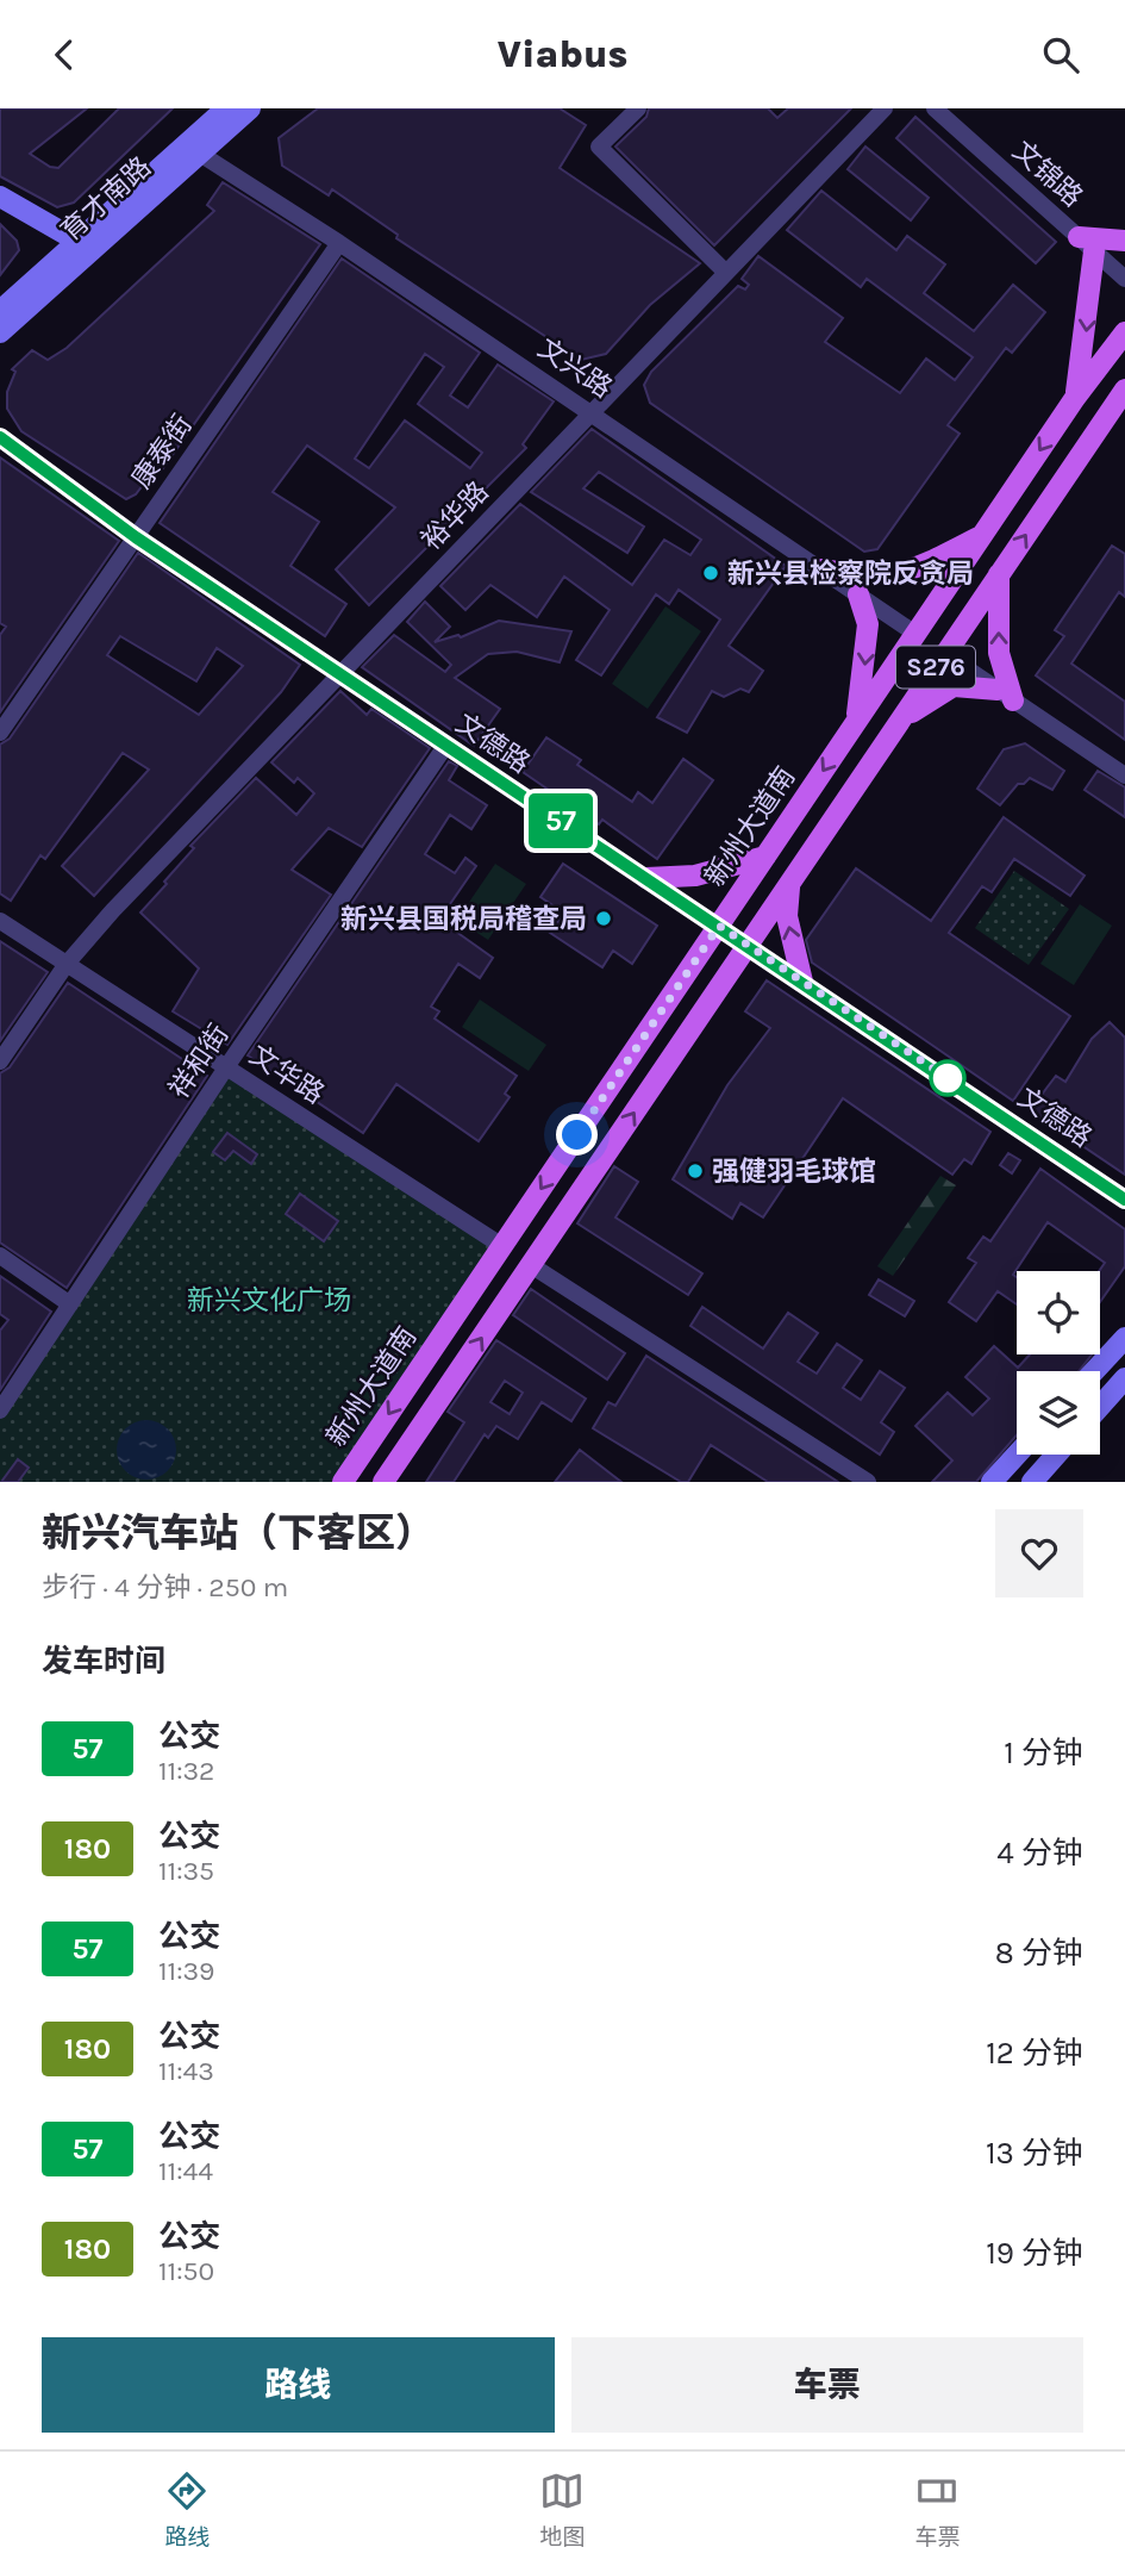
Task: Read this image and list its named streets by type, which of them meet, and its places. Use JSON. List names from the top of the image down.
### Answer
{
  "streets": {
    "main road": ["S276", "新州大道南"],
    "street": [
      "文锦路",
      "育才南路",
      "文兴路",
      "康泰街",
      "裕华路",
      "文德路",
      "祥和街",
      "文华路"
    ]
  },
  "crossings": [
    ["育才南路", "文兴路"],
    ["文兴路", "康泰街"],
    ["文兴路", "裕华路"],
    ["文兴路", "新州大道南"],
    ["康泰街", "文德路"],
    ["裕华路", "文德路"],
    ["裕华路", "文华路"],
    ["S276", "文德路"],
    ["文德路", "新州大道南"],
    ["文德路", "祥和街"],
    ["新州大道南", "文华路"],
    ["祥和街", "文华路"]
  ],
  "parks": ["新兴文化广场"],
  "places": ["新兴县检察院反贪局", "新兴县国税局稽查局", "强健羽毛球馆"],
  "lines": ["bus line 57"],
  "page": {
    "header": "Viabus",
    "on_map": "57",
    "heading": [
      ["新兴汽车站（下客区）", "步行 · 4 分钟 · 250 m"],
      "发车时间"
    ],
    "list": [
      {
        "mark": "57",
        "name": "公交",
        "note": "11:32",
        "value": "1 分钟"
      },
      {
        "mark": "180",
        "name": "公交",
        "note": "11:35",
        "value": "4 分钟"
      },
      {
        "mark": "57",
        "name": "公交",
        "note": "11:39",
        "value": "8 分钟"
      },
      {
        "mark": "180",
        "name": "公交",
        "note": "11:43",
        "value": "12 分钟"
      },
      {
        "mark": "57",
        "name": "公交",
        "note": "11:44",
        "value": "13 分钟"
      },
      {
        "mark": "180",
        "name": "公交",
        "note": "11:50",
        "value": "19 分钟"
      }
    ],
    "buttons": ["路线", "车票"],
    "tabs": ["路线", "地图", "车票"]
  }
}
